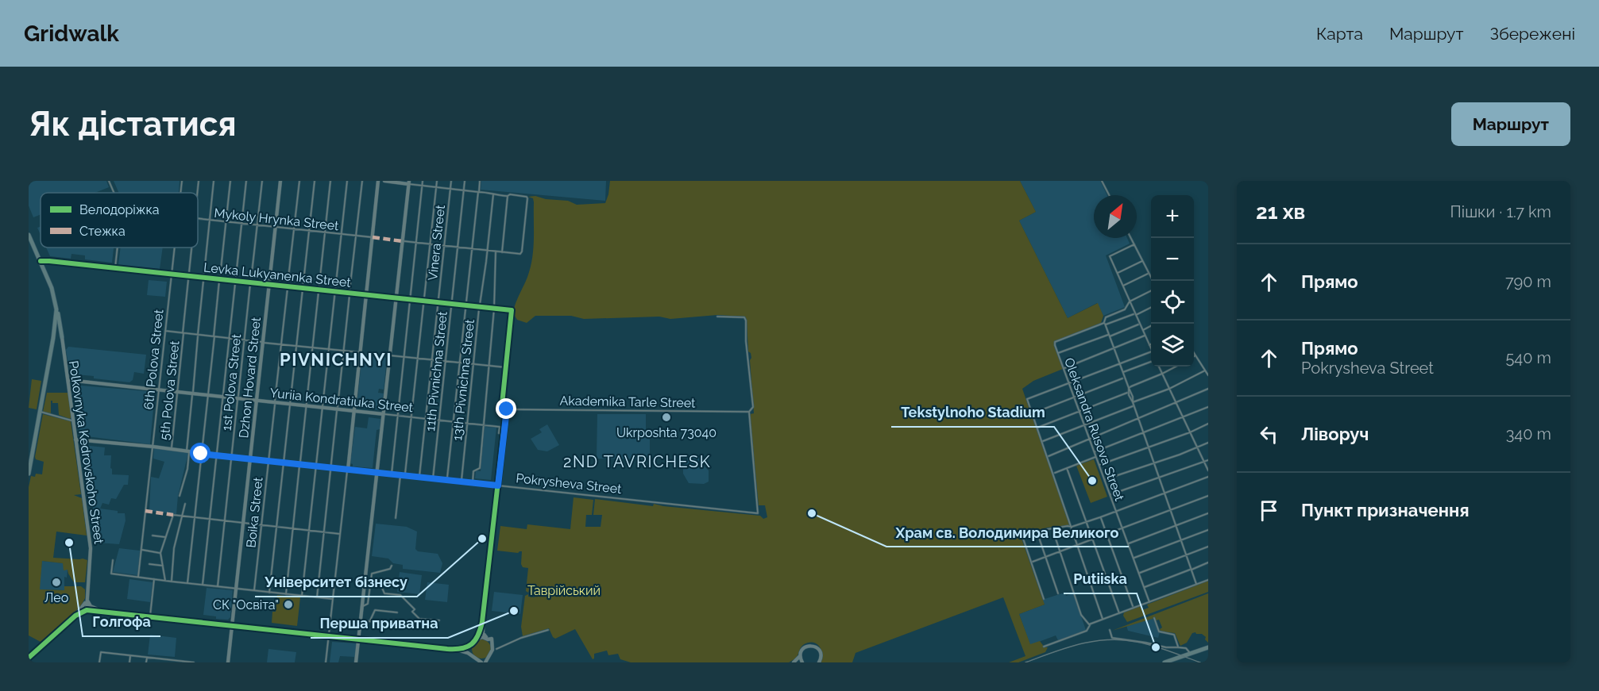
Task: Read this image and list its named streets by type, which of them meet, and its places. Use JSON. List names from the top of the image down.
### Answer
{
  "streets": {
    "street": [
      "Mykoly Hrynka Street",
      "Vinera Street",
      "Levka Lukyanenka Street",
      "6th Polova Street",
      "11th Pivnichna Street",
      "Dzhon Hovard Street",
      "13th Pivnichna Street",
      "1st Polova Street",
      "5th Polova Street",
      "Yuriia Kondratiuka Street",
      "Akademika Tarle Street",
      "Oleksandra Rusova Street",
      "Polkovnyka Kedrovskoho Street",
      "Pokrysheva Street",
      "Boika Street"
    ]
  },
  "crossings": [
    ["Mykoly Hrynka Street", "Dzhon Hovard Street"],
    ["Mykoly Hrynka Street", "1st Polova Street"],
    ["Mykoly Hrynka Street", "Boika Street"],
    ["Vinera Street", "Levka Lukyanenka Street"],
    ["Vinera Street", "Yuriia Kondratiuka Street"],
    ["Vinera Street", "Pokrysheva Street"],
    ["Levka Lukyanenka Street", "6th Polova Street"],
    ["Levka Lukyanenka Street", "11th Pivnichna Street"],
    ["Levka Lukyanenka Street", "Dzhon Hovard Street"],
    ["Levka Lukyanenka Street", "13th Pivnichna Street"],
    ["Levka Lukyanenka Street", "1st Polova Street"],
    ["Levka Lukyanenka Street", "5th Polova Street"],
    ["Levka Lukyanenka Street", "Boika Street"],
    ["6th Polova Street", "Yuriia Kondratiuka Street"],
    ["6th Polova Street", "Pokrysheva Street"],
    ["11th Pivnichna Street", "Yuriia Kondratiuka Street"],
    ["11th Pivnichna Street", "Pokrysheva Street"],
    ["Dzhon Hovard Street", "Yuriia Kondratiuka Street"],
    ["Dzhon Hovard Street", "Pokrysheva Street"],
    ["13th Pivnichna Street", "Yuriia Kondratiuka Street"],
    ["13th Pivnichna Street", "Pokrysheva Street"],
    ["1st Polova Street", "Yuriia Kondratiuka Street"],
    ["1st Polova Street", "Pokrysheva Street"],
    ["5th Polova Street", "Yuriia Kondratiuka Street"],
    ["5th Polova Street", "Pokrysheva Street"],
    ["Yuriia Kondratiuka Street", "Polkovnyka Kedrovskoho Street"],
    ["Yuriia Kondratiuka Street", "Boika Street"],
    ["Akademika Tarle Street", "Pokrysheva Street"],
    ["Polkovnyka Kedrovskoho Street", "Pokrysheva Street"],
    ["Pokrysheva Street", "Boika Street"]
  ],
  "districts": ["PIVNICHNYI", "2ND TAVRICHESK"],
  "parks": ["Таврійський"],
  "places": [
    "Ukrposhta 73040",
    "Tekstylnoho Stadium",
    "Храм св. Володимира Великого",
    "Університет бізнесу",
    "Голгофа",
    "Лео",
    "СК \"Освіта\"",
    "Перша приватна",
    "Putiiska"
  ],
  "legend": ["Велодоріжка", "Стежка"],
  "north": "top right",
  "page": {
    "header": "Gridwalk",
    "nav": ["Карта", "Маршрут", "Збережені"],
    "buttons": "Маршрут",
    "title": "Як дістатися",
    "heading": ["21 хв", "Пішки · 1.7 km"],
    "map_buttons": ["+", "−"],
    "list": [
      ["Прямо", "790 m"],
      ["Прямо", "Pokrysheva Street", "540 m"],
      ["Ліворуч", "340 m"],
      "Пункт призначення"
    ]
  }
}
